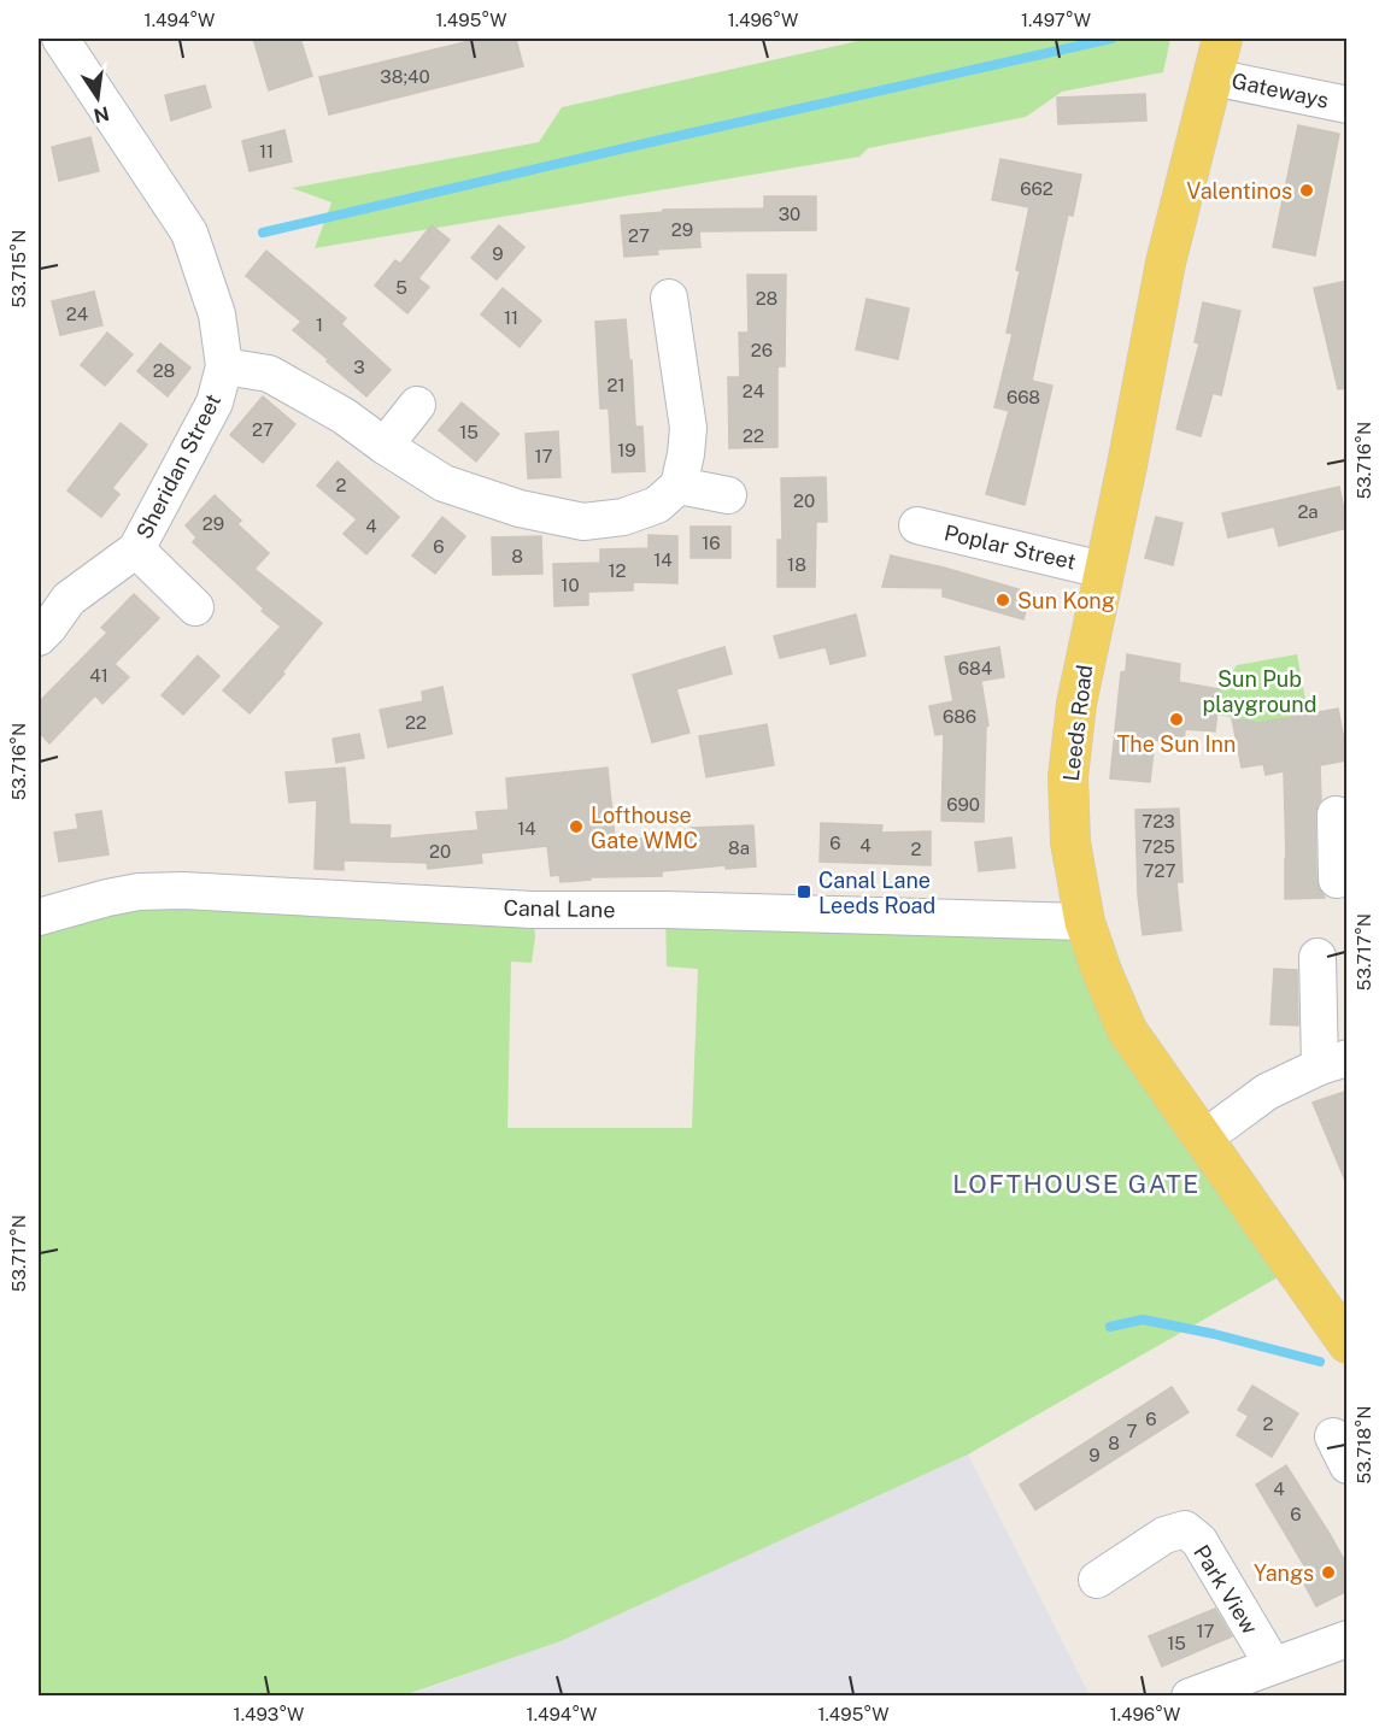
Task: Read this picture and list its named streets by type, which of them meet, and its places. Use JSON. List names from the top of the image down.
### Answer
{
  "streets": {
    "main road": ["Leeds Road"],
    "street": [
      "Gateways",
      "Sheridan Street",
      "Poplar Street",
      "Canal Lane",
      "Park View"
    ]
  },
  "crossings": [
    ["Gateways", "Leeds Road"],
    ["Poplar Street", "Leeds Road"],
    ["Leeds Road", "Canal Lane"]
  ],
  "districts": ["LOFTHOUSE GATE"],
  "parks": ["Sun Pub playground"],
  "places": {
    "other": [
      "Valentinos",
      "Sun Kong",
      "The Sun Inn",
      "Lofthouse Gate WMC",
      "Yangs"
    ],
    "transit": ["Canal Lane Leeds Road"]
  },
  "house_numbers": [
    "38;40",
    "11",
    "662",
    "30",
    "29",
    "27",
    "9",
    "5",
    "28",
    "24",
    "11",
    "1",
    "26",
    "3",
    "28",
    "21",
    "24",
    "668",
    "27",
    "15",
    "22",
    "19",
    "17",
    "2",
    "20",
    "2a",
    "29",
    "4",
    "16",
    "6",
    "8",
    "14",
    "18",
    "12",
    "10",
    "684",
    "41",
    "686",
    "22",
    "690",
    "723",
    "14",
    "6",
    "4",
    "725",
    "8a",
    "2",
    "20",
    "727",
    "6",
    "2",
    "7",
    "8",
    "9",
    "4",
    "6",
    "17",
    "15"
  ],
  "north": "bottom",
  "coordinates": [
    "1.494°W",
    "1.495°W",
    "1.496°W",
    "1.497°W",
    "53.715°N",
    "53.716°N",
    "53.717°N",
    "53.718°N",
    "1.493°W"
  ]
}
